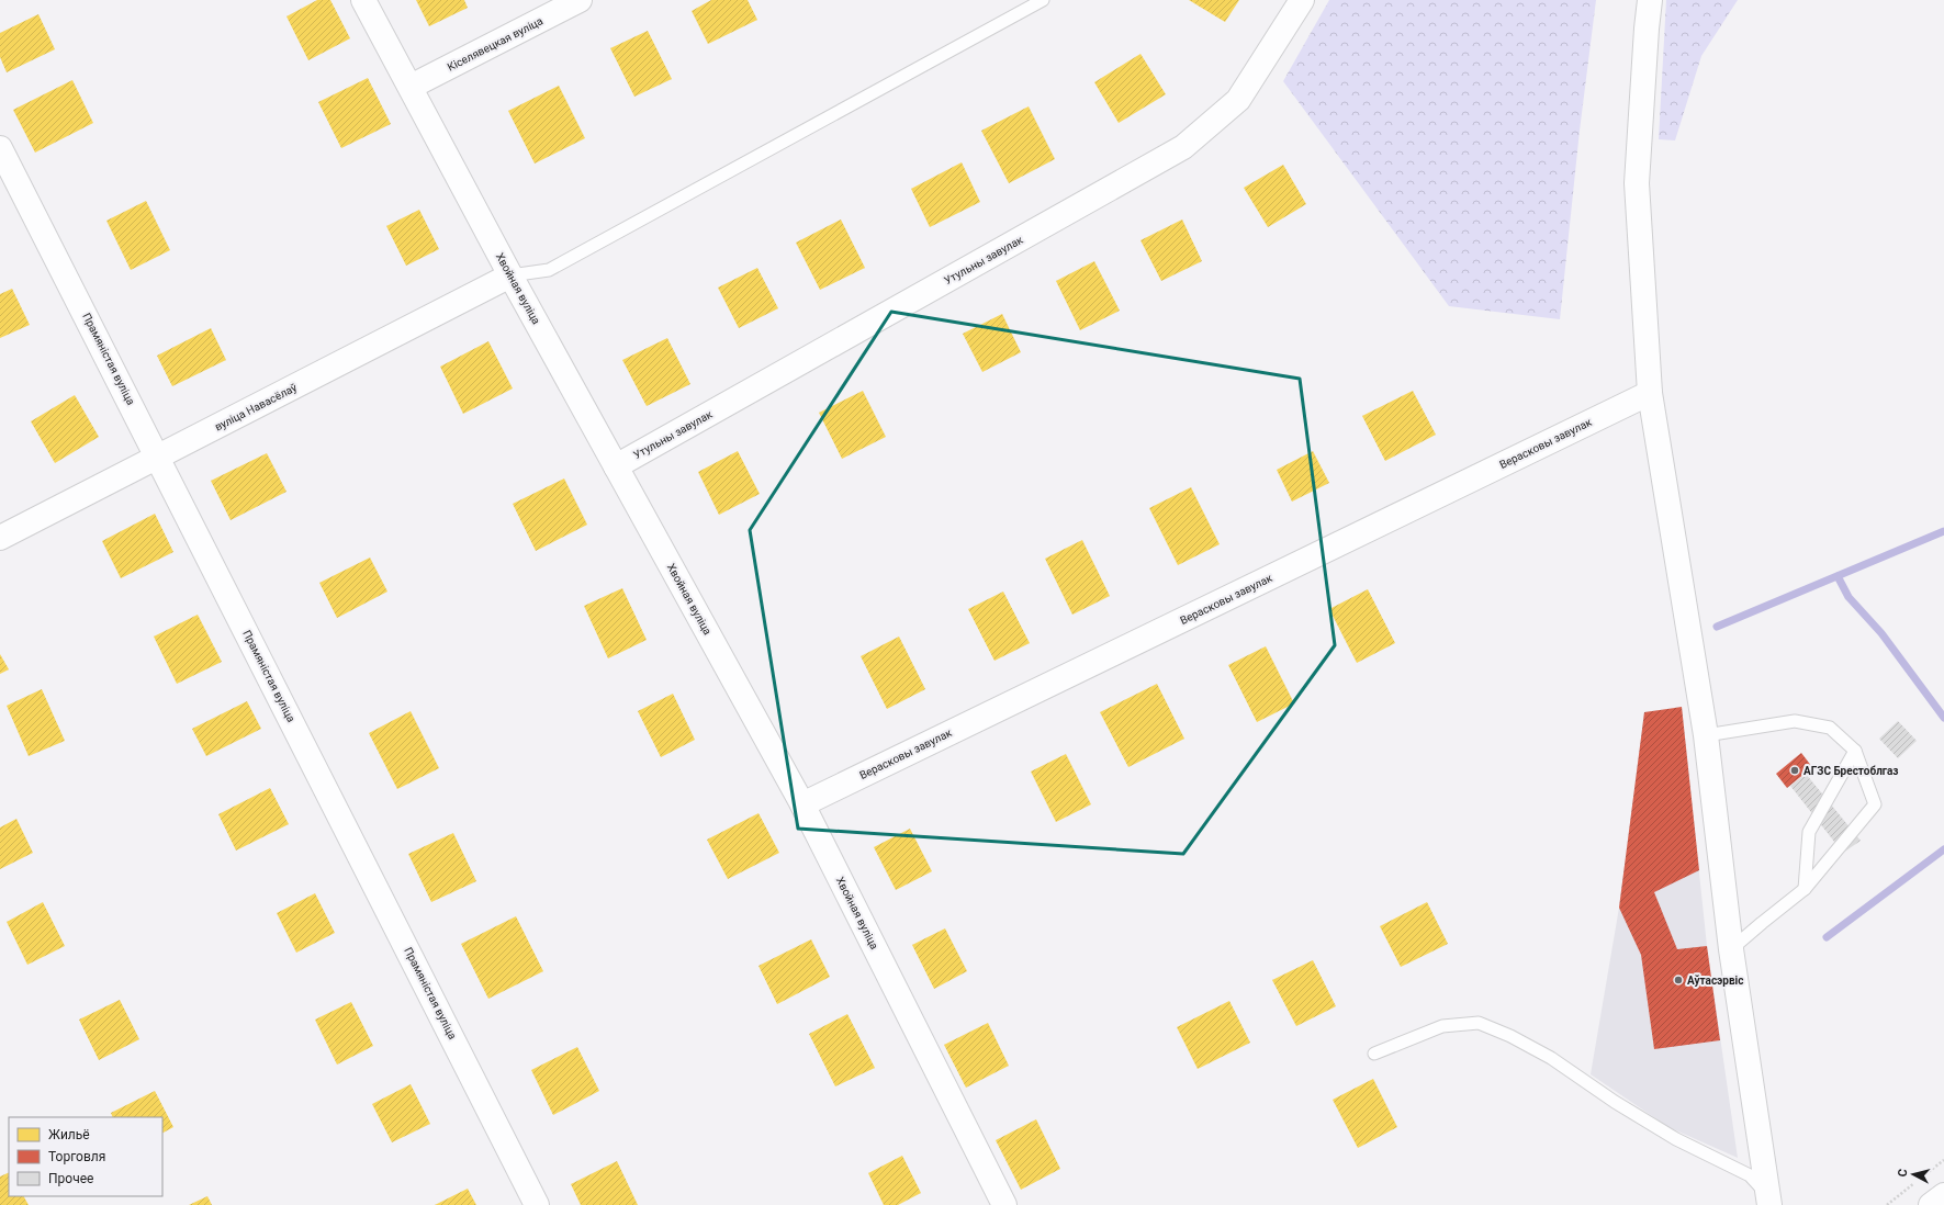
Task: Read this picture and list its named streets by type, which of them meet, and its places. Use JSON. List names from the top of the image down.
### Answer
{
  "streets": {
    "street": [
      "Кіселявецкая вуліца",
      "Утульны завулак",
      "Хвойная вуліца",
      "Прамяністая вуліца",
      "вуліца Навасёлаў",
      "Верасковы завулак"
    ]
  },
  "crossings": [
    ["Кіселявецкая вуліца", "Хвойная вуліца"],
    ["Утульны завулак", "Хвойная вуліца"],
    ["Хвойная вуліца", "вуліца Навасёлаў"],
    ["Хвойная вуліца", "Верасковы завулак"],
    ["Прамяністая вуліца", "вуліца Навасёлаў"]
  ],
  "places": ["АГЗС Брестоблгаз", "Аўтасэрвіс"],
  "legend": ["Жильё", "Торговля", "Прочее"],
  "north": "left"
}
